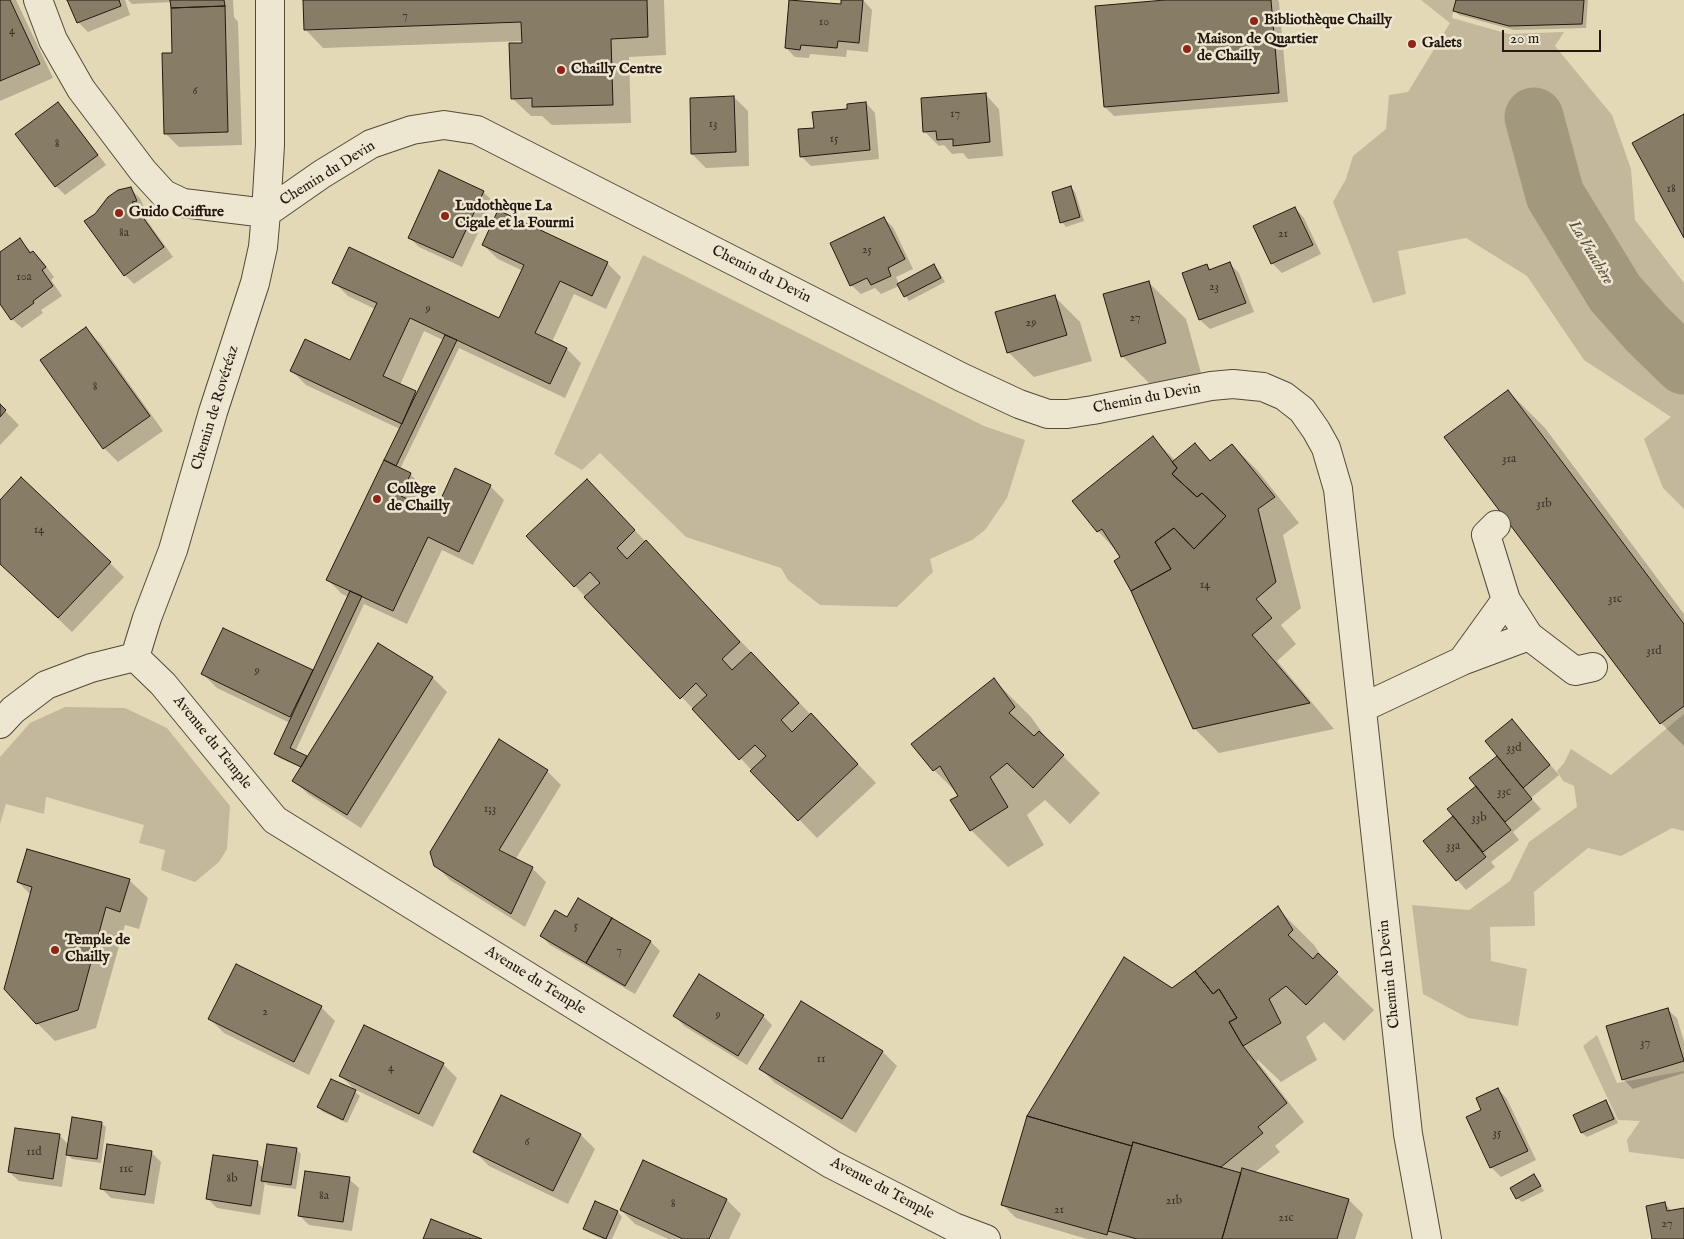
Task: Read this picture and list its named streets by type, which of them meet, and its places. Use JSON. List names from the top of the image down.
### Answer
{
  "streets": {
    "street": ["Chemin du Devin", "Chemin de Rovéréaz", "Avenue du Temple"]
  },
  "crossings": [
    ["Chemin du Devin", "Chemin de Rovéréaz"],
    ["Chemin de Rovéréaz", "Avenue du Temple"]
  ],
  "water": ["La Vuachère"],
  "places": [
    "Bibliothèque Chailly",
    "Galets",
    "Maison de Quartier de Chailly",
    "Chailly Centre",
    "Guido Coiffure",
    "Ludothèque La Cigale et la Fourmi",
    "Collège de Chailly",
    "Temple de Chailly"
  ],
  "house_numbers": [
    "7",
    "10",
    "4",
    "6",
    "17",
    "13",
    "15",
    "8",
    "18",
    "8a",
    "21",
    "25",
    "10a",
    "23",
    "9",
    "27",
    "29",
    "8",
    "31a",
    "31b",
    "14",
    "14",
    "31c",
    "31d",
    "9",
    "33d",
    "33c",
    "1;3",
    "33b",
    "33a",
    "5",
    "7",
    "2",
    "9",
    "37",
    "11",
    "4",
    "35",
    "6",
    "11d",
    "11c",
    "8b",
    "8a",
    "21b",
    "8",
    "21",
    "21c",
    "27"
  ],
  "scale_bar": "20 m"
}
